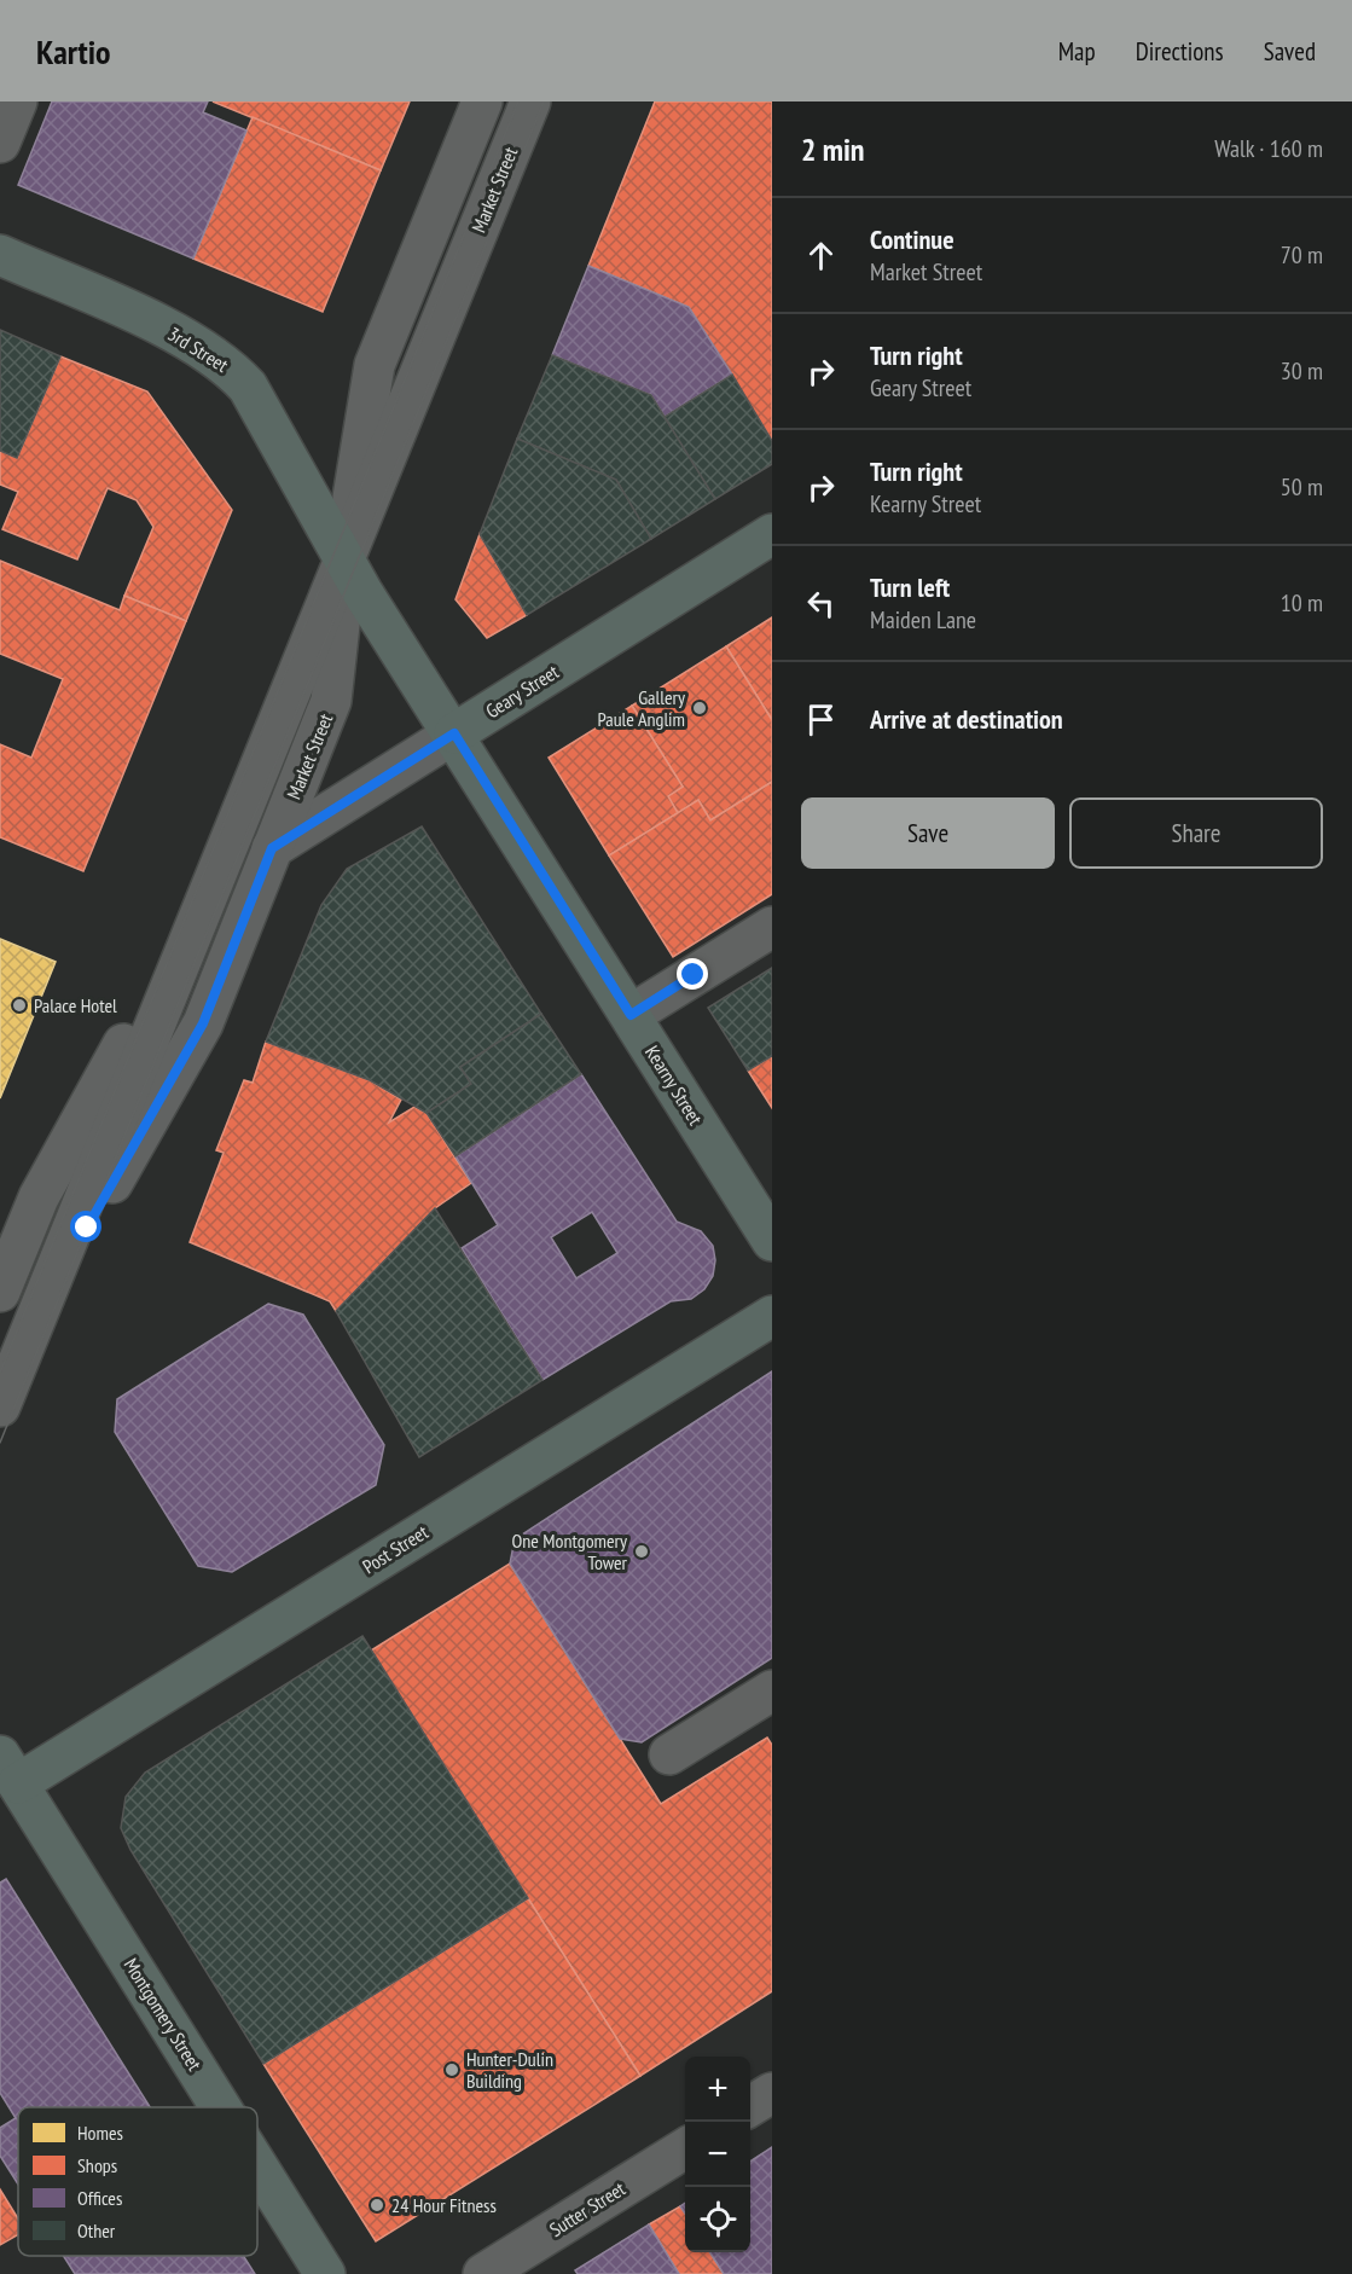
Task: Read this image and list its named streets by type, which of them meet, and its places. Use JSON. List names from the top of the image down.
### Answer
{
  "streets": {
    "main road": [
      "3rd Street",
      "Geary Street",
      "Kearny Street",
      "Post Street",
      "Montgomery Street"
    ],
    "street": ["Market Street", "Sutter Street"]
  },
  "crossings": [
    ["Market Street", "3rd Street"],
    ["Market Street", "Geary Street"],
    ["Market Street", "Kearny Street"],
    ["3rd Street", "Kearny Street"],
    ["Geary Street", "Kearny Street"],
    ["Post Street", "Montgomery Street"]
  ],
  "places": [
    "Gallery Paule Anglim",
    "Palace Hotel",
    "One Montgomery Tower",
    "Hunter-Dulin Building",
    "24 Hour Fitness"
  ],
  "legend": [
    "Homes",
    "Shops",
    "Offices",
    "Other"
  ],
  "page": {
    "header": "Kartio",
    "nav": ["Map", "Directions", "Saved"],
    "heading": ["2 min", "Walk · 160 m"],
    "list": [
      ["Continue", "Market Street", "70 m"],
      ["Turn right", "Geary Street", "30 m"],
      ["Turn right", "Kearny Street", "50 m"],
      ["Turn left", "Maiden Lane", "10 m"],
      "Arrive at destination"
    ],
    "buttons": ["Save", "Share"],
    "map_buttons": ["+", "−"]
  }
}
